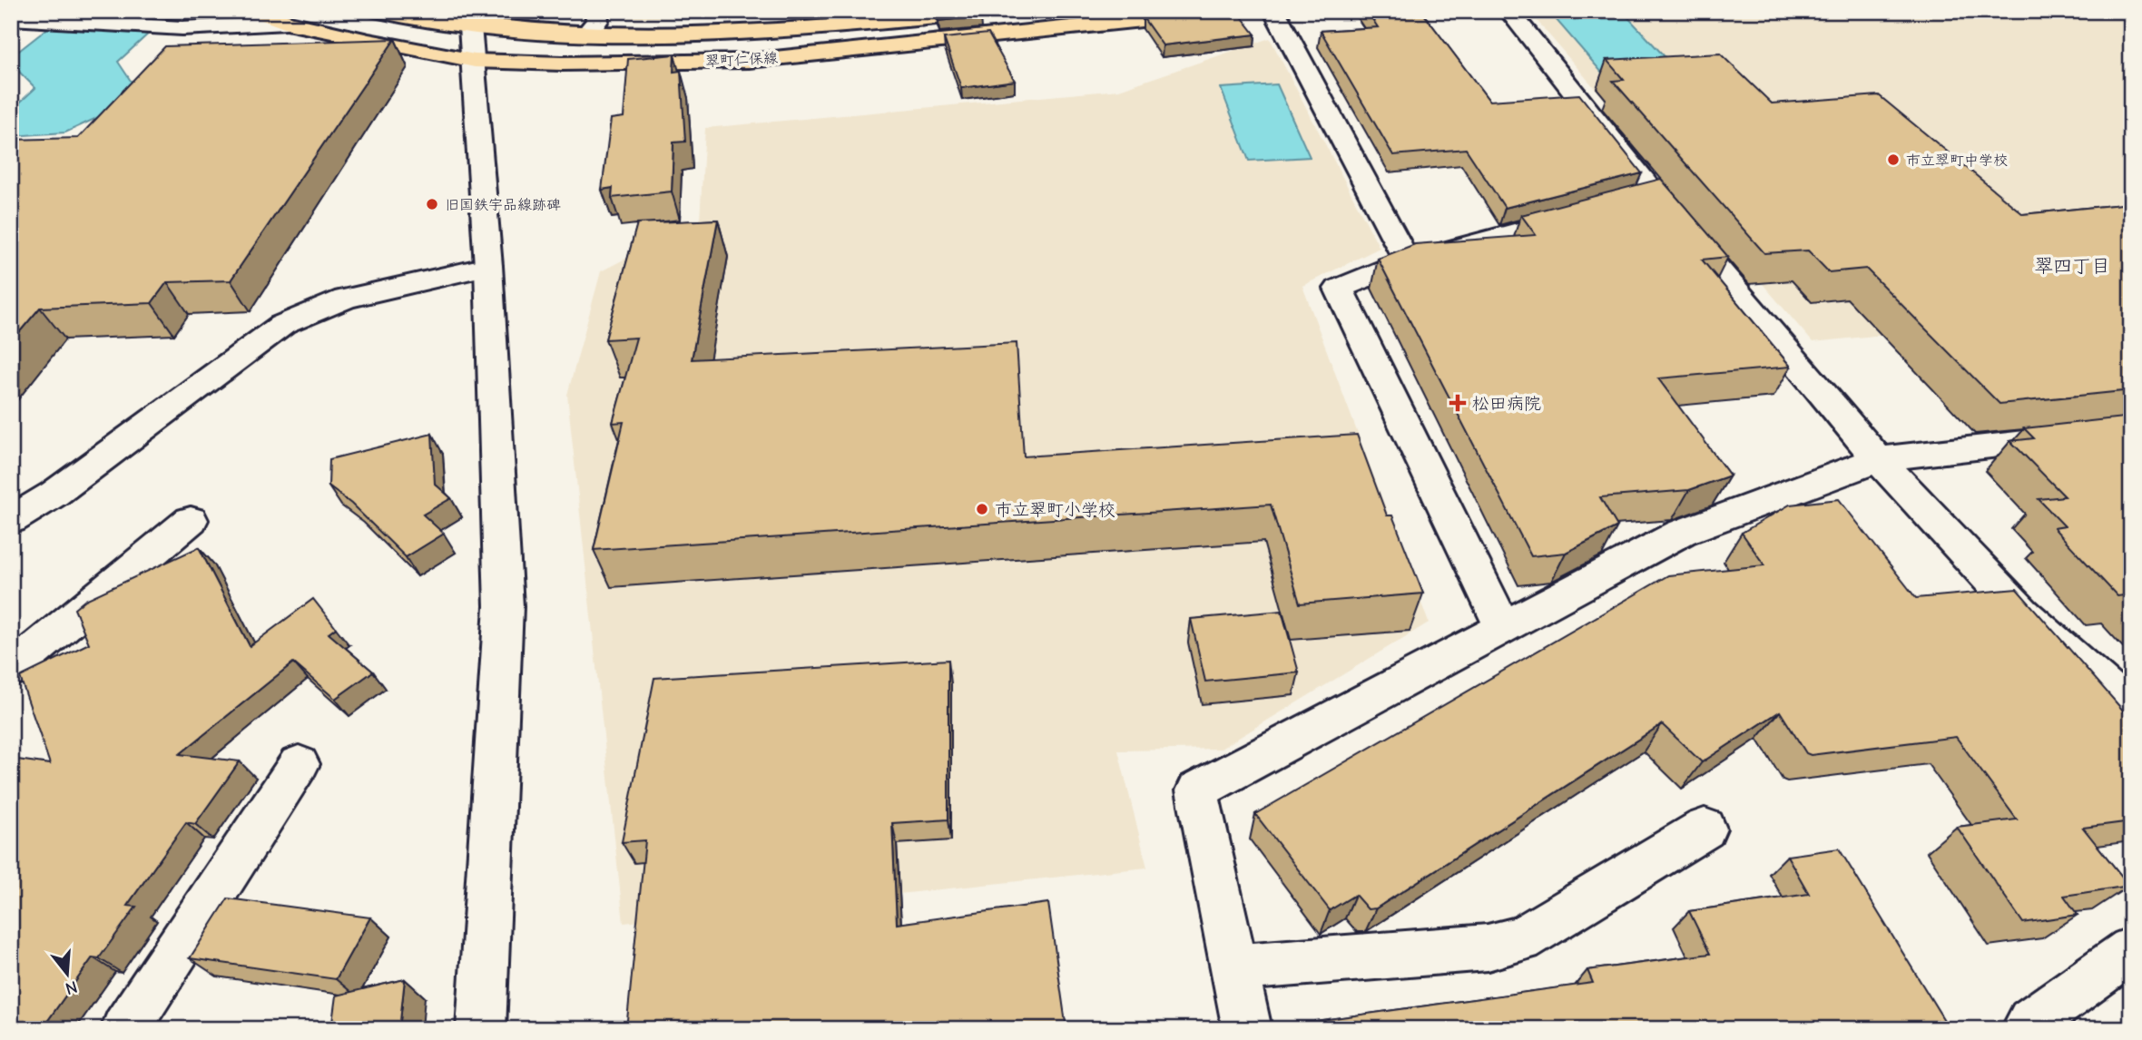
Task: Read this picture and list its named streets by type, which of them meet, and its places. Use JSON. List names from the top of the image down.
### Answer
{
  "streets": {
    "main road": ["翠町仁保線"]
  },
  "districts": ["翠四丁目"],
  "places": {
    "other": ["市立翠町中学校", "旧国鉄宇品線跡碑", "市立翠町小学校"],
    "health": ["松田病院"]
  },
  "north": "bottom"
}
